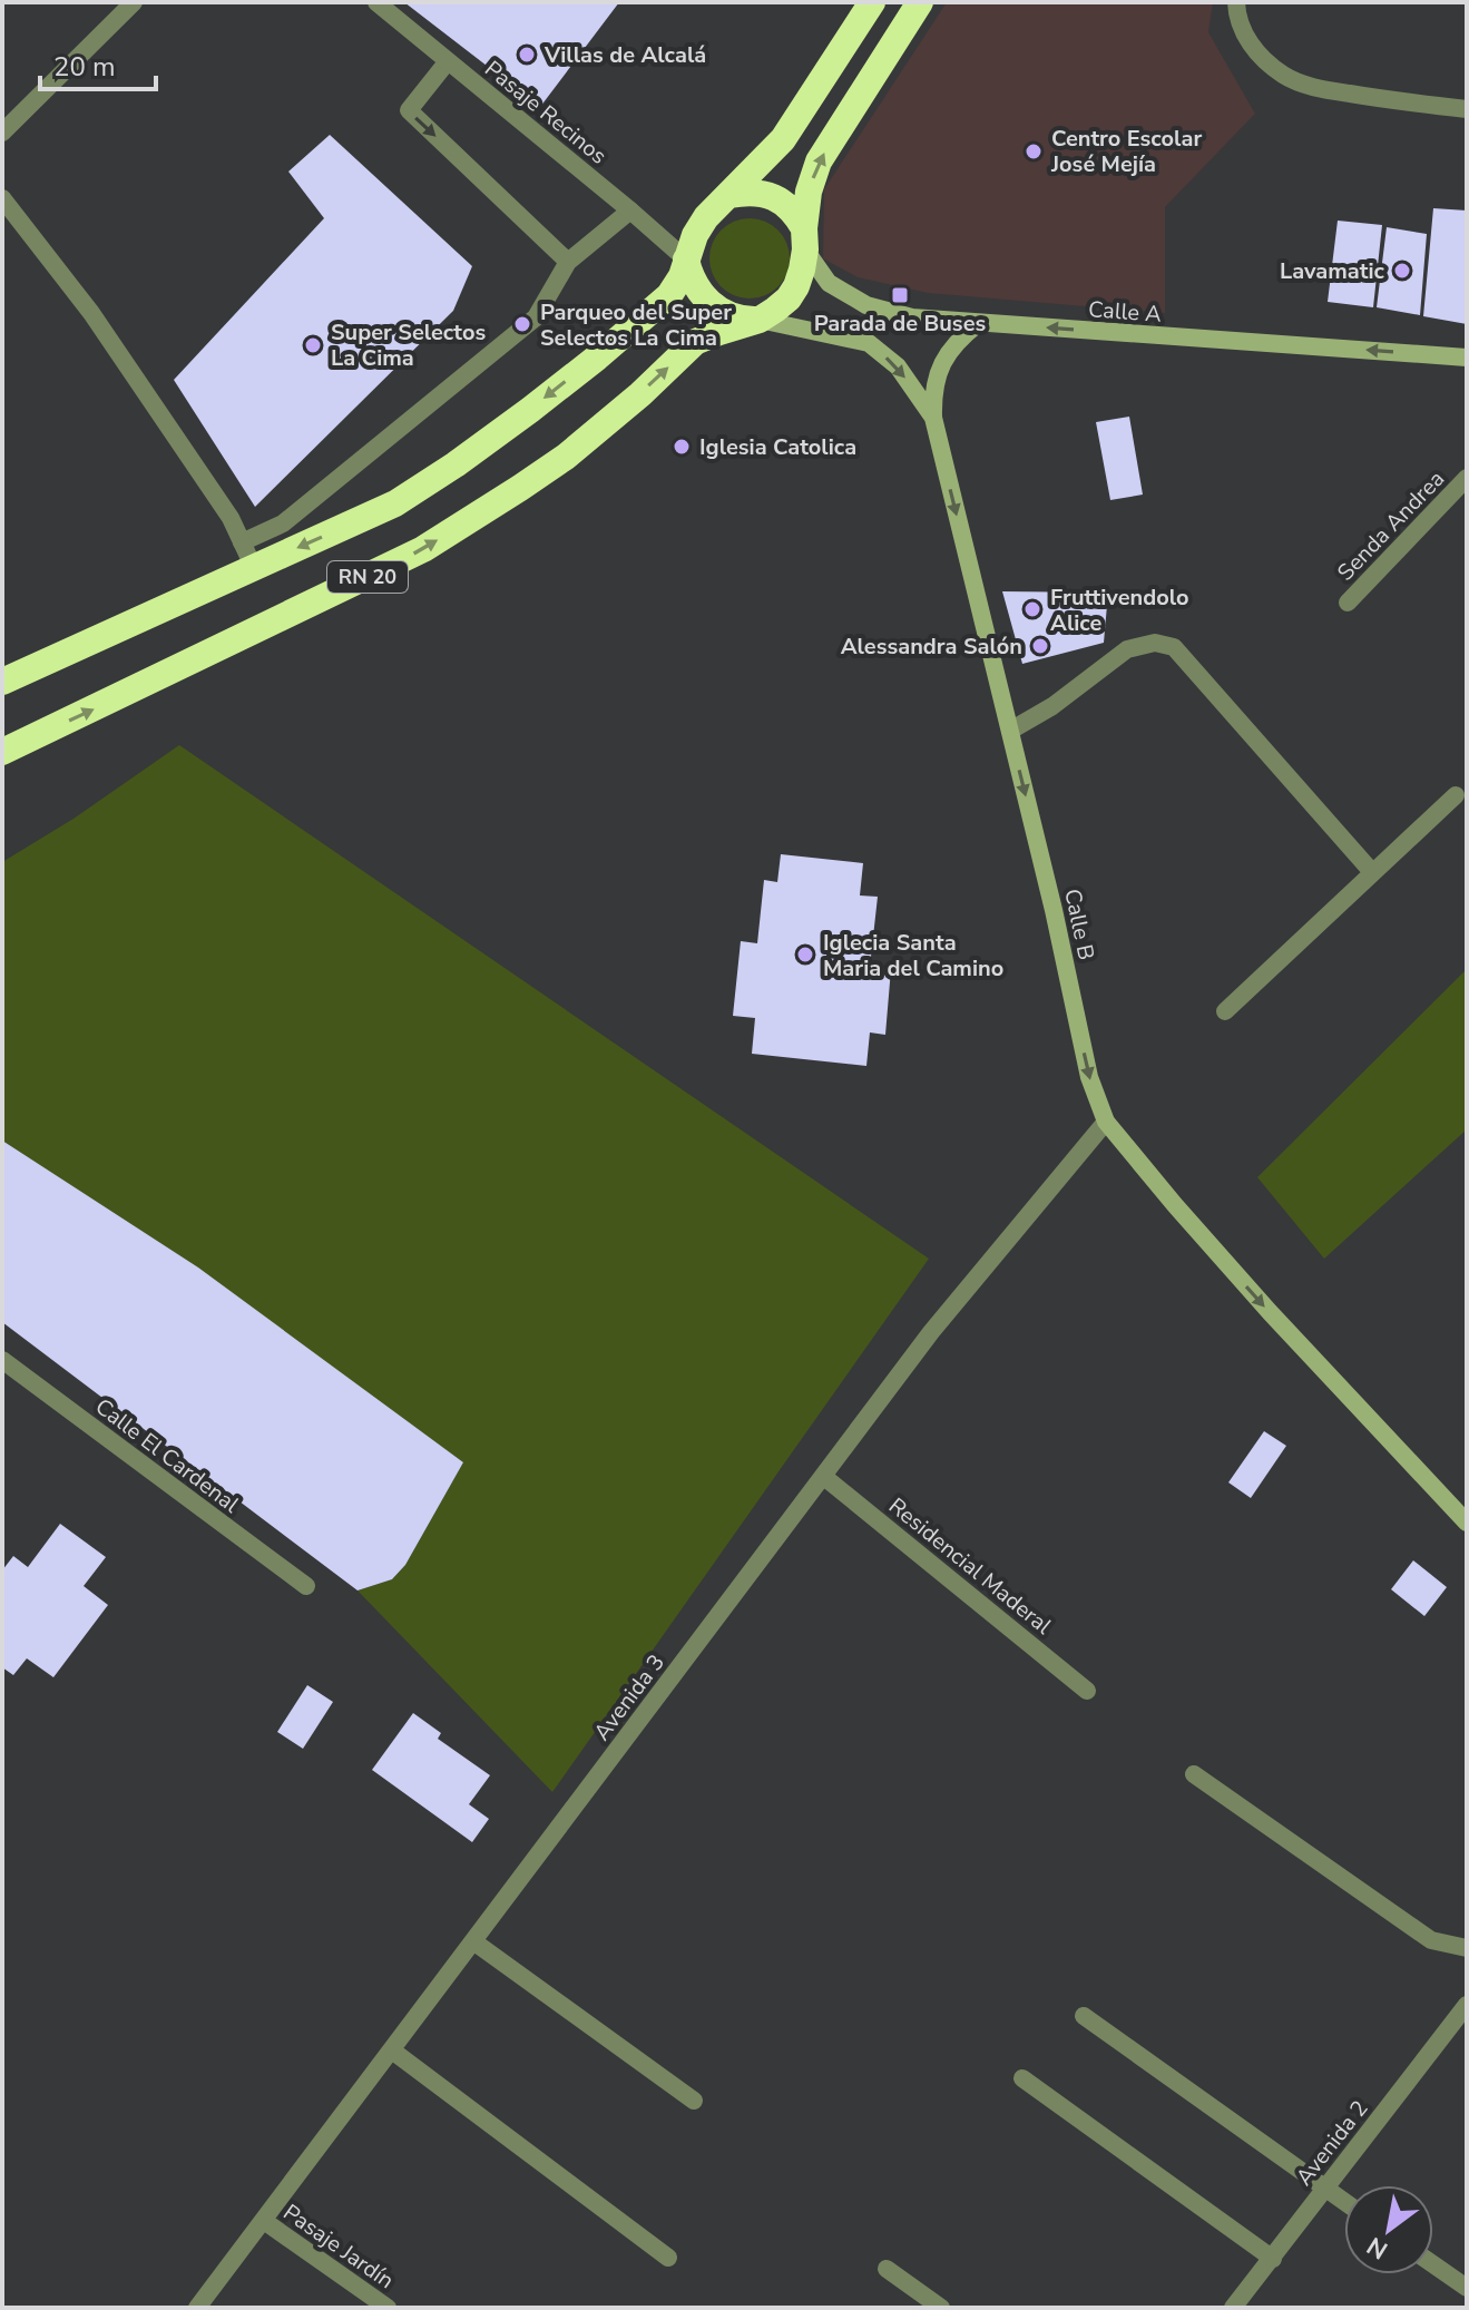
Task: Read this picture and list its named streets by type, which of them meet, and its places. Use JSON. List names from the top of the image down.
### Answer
{
  "streets": {
    "highway": ["RN 20"],
    "street": [
      "Pasaje Recinos",
      "Calle A",
      "Senda Andrea",
      "Calle B",
      "Calle El Cardenal",
      "Residencial Maderal",
      "Avenida 3",
      "Avenida 2",
      "Pasaje Jardín"
    ]
  },
  "crossings": [
    ["Pasaje Recinos", "Calle A"],
    ["Pasaje Recinos", "RN 20"],
    ["Pasaje Recinos", "Calle B"],
    ["Calle A", "RN 20"],
    ["Calle A", "Calle B"],
    ["RN 20", "Calle B"],
    ["Calle B", "Avenida 3"],
    ["Residencial Maderal", "Avenida 3"],
    ["Avenida 3", "Pasaje Jardín"]
  ],
  "one_way": ["Calle A", "Calle B"],
  "places": {
    "other": [
      "Villas de Alcalá",
      "Centro Escolar José Mejía",
      "Lavamatic",
      "Parqueo del Super Selectos La Cima",
      "Super Selectos La Cima",
      "Iglesia Catolica",
      "Fruttivendolo Alice",
      "Alessandra Salón",
      "Iglecia Santa Maria del Camino"
    ],
    "transit": ["Parada de Buses"]
  },
  "scale_bar": "20 m",
  "north": "bottom left"
}
